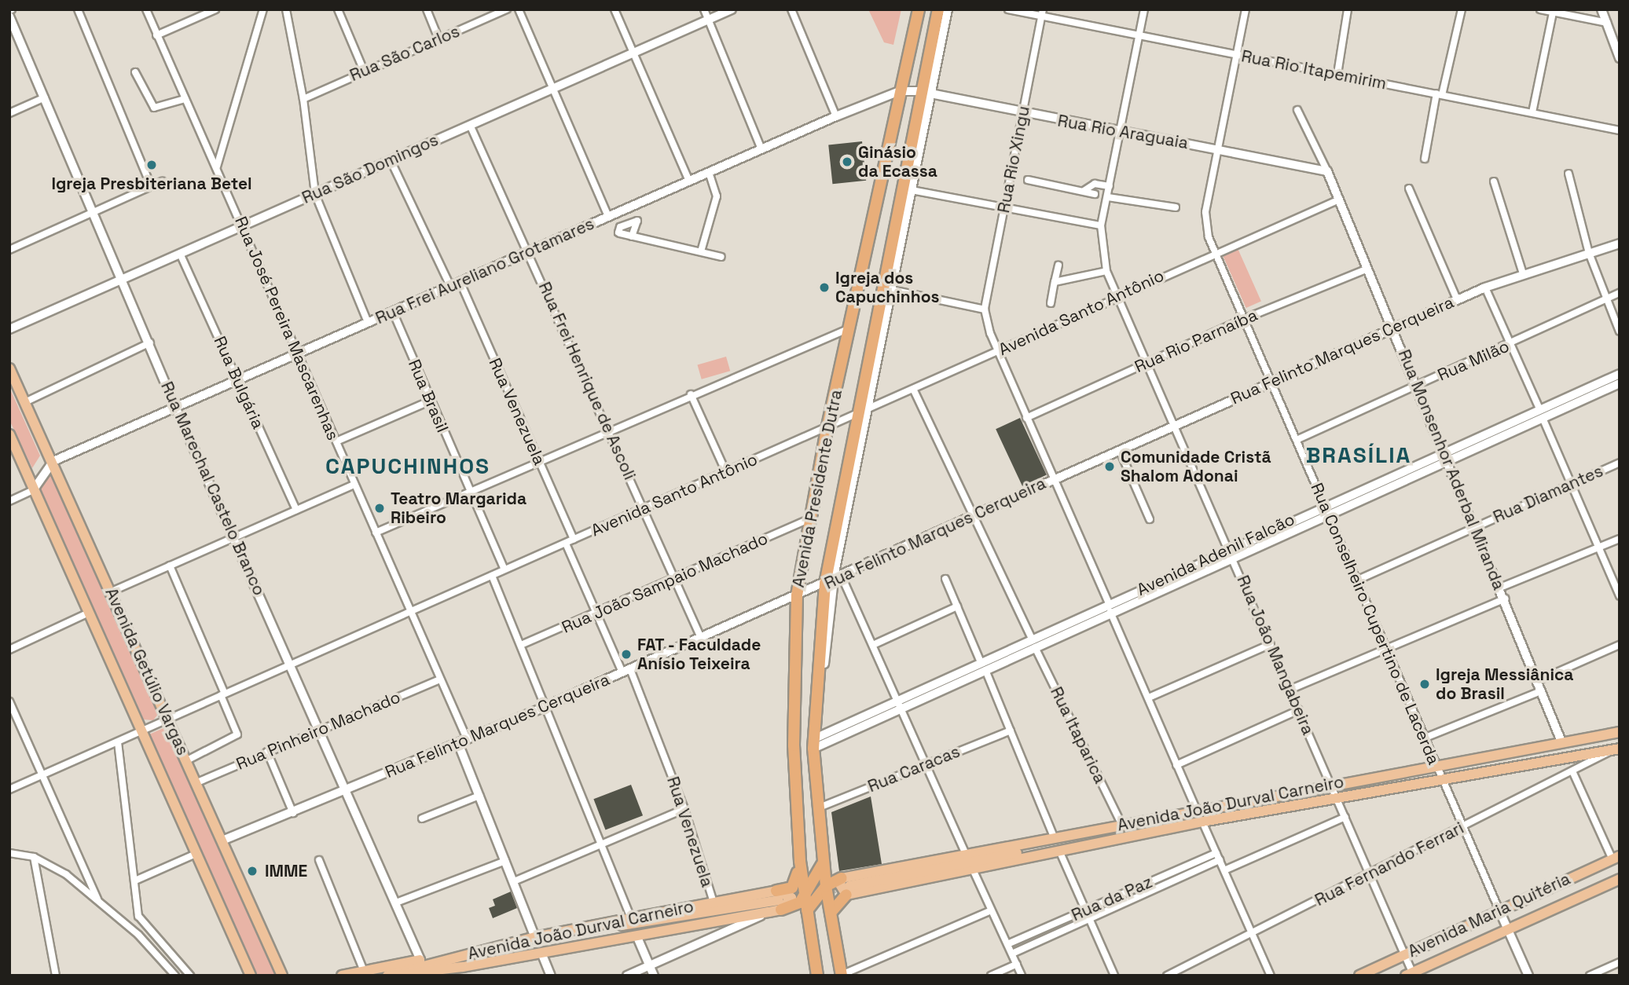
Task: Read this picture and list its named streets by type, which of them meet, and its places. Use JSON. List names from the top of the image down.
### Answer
{
  "streets": {
    "highway": ["Avenida Presidente Dutra"],
    "main road": ["Avenida Getúlio Vargas", "Avenida João Durval Carneiro", "Avenida Maria Quitéria"],
    "street": [
      "Rua São Carlos",
      "Rua Rio Itapemirim",
      "Rua Rio Araguaia",
      "Rua Rio Xingu",
      "Rua São Domingos",
      "Rua Frei Aureliano Grotamares",
      "Avenida Santo Antônio",
      "Rua José Pereira Mascarenhas",
      "Rua Rio Parnaíba",
      "Rua Felinto Marques Cerqueira",
      "Rua Milão",
      "Rua Frei Henrique de Ascoli",
      "Rua Bulgária",
      "Rua Brasil",
      "Rua Venezuela",
      "Rua Monsenhor Aderbal Miranda",
      "Rua Marechal Castelo Branco",
      "Rua Diamantes",
      "Avenida Adenil Falcão",
      "Rua João Sampaio Machado",
      "Rua Conselheiro Cupertino de Lacerda",
      "Rua João Mangabeira",
      "Rua Pinheiro Machado",
      "Rua Itaparica",
      "Rua Caracas",
      "Rua Fernando Ferrari",
      "Rua da Paz"
    ]
  },
  "crossings": [
    ["Rua Rio Itapemirim", "Rua Rio Xingu"],
    ["Rua Rio Itapemirim", "Rua Conselheiro Cupertino de Lacerda"],
    ["Rua Rio Araguaia", "Rua Rio Xingu"],
    ["Rua Rio Araguaia", "Rua Frei Aureliano Grotamares"],
    ["Rua Rio Araguaia", "Rua Monsenhor Aderbal Miranda"],
    ["Rua Rio Araguaia", "Avenida Presidente Dutra"],
    ["Rua Rio Araguaia", "Rua Conselheiro Cupertino de Lacerda"],
    ["Rua São Domingos", "Rua José Pereira Mascarenhas"],
    ["Rua São Domingos", "Rua Frei Henrique de Ascoli"],
    ["Rua São Domingos", "Rua Bulgária"],
    ["Rua São Domingos", "Rua Marechal Castelo Branco"],
    ["Rua Frei Aureliano Grotamares", "Rua José Pereira Mascarenhas"],
    ["Rua Frei Aureliano Grotamares", "Rua Frei Henrique de Ascoli"],
    ["Rua Frei Aureliano Grotamares", "Rua Bulgária"],
    ["Rua Frei Aureliano Grotamares", "Rua Brasil"],
    ["Rua Frei Aureliano Grotamares", "Rua Venezuela"],
    ["Rua Frei Aureliano Grotamares", "Rua Marechal Castelo Branco"],
    ["Rua Frei Aureliano Grotamares", "Avenida Presidente Dutra"],
    ["Rua Frei Aureliano Grotamares", "Avenida Getúlio Vargas"],
    ["Avenida Santo Antônio", "Rua José Pereira Mascarenhas"],
    ["Avenida Santo Antônio", "Rua Frei Henrique de Ascoli"],
    ["Avenida Santo Antônio", "Rua Brasil"],
    ["Avenida Santo Antônio", "Rua Venezuela"],
    ["Avenida Santo Antônio", "Rua Monsenhor Aderbal Miranda"],
    ["Avenida Santo Antônio", "Rua Marechal Castelo Branco"],
    ["Avenida Santo Antônio", "Avenida Presidente Dutra"],
    ["Avenida Santo Antônio", "Rua Conselheiro Cupertino de Lacerda"],
    ["Avenida Santo Antônio", "Rua João Mangabeira"],
    ["Avenida Santo Antônio", "Avenida Getúlio Vargas"],
    ["Avenida Santo Antônio", "Rua Itaparica"],
    ["Rua José Pereira Mascarenhas", "Rua Felinto Marques Cerqueira"],
    ["Rua José Pereira Mascarenhas", "Rua Pinheiro Machado"],
    ["Rua Rio Parnaíba", "Rua Monsenhor Aderbal Miranda"],
    ["Rua Rio Parnaíba", "Rua Conselheiro Cupertino de Lacerda"],
    ["Rua Rio Parnaíba", "Rua João Mangabeira"],
    ["Rua Felinto Marques Cerqueira", "Rua Frei Henrique de Ascoli"],
    ["Rua Felinto Marques Cerqueira", "Rua Venezuela"],
    ["Rua Felinto Marques Cerqueira", "Rua Monsenhor Aderbal Miranda"],
    ["Rua Felinto Marques Cerqueira", "Rua Marechal Castelo Branco"],
    ["Rua Felinto Marques Cerqueira", "Avenida Presidente Dutra"],
    ["Rua Felinto Marques Cerqueira", "Rua Conselheiro Cupertino de Lacerda"],
    ["Rua Felinto Marques Cerqueira", "Rua João Mangabeira"],
    ["Rua Felinto Marques Cerqueira", "Avenida Getúlio Vargas"],
    ["Rua Felinto Marques Cerqueira", "Rua Itaparica"],
    ["Rua Milão", "Rua Monsenhor Aderbal Miranda"],
    ["Rua Milão", "Rua Conselheiro Cupertino de Lacerda"],
    ["Rua Frei Henrique de Ascoli", "Rua João Sampaio Machado"],
    ["Rua Venezuela", "Rua João Sampaio Machado"],
    ["Rua Venezuela", "Avenida João Durval Carneiro"],
    ["Rua Monsenhor Aderbal Miranda", "Rua Diamantes"],
    ["Rua Monsenhor Aderbal Miranda", "Avenida Adenil Falcão"],
    ["Rua Monsenhor Aderbal Miranda", "Avenida João Durval Carneiro"],
    ["Rua Marechal Castelo Branco", "Rua Pinheiro Machado"],
    ["Avenida Presidente Dutra", "Avenida Adenil Falcão"],
    ["Avenida Presidente Dutra", "Rua João Sampaio Machado"],
    ["Avenida Presidente Dutra", "Rua Caracas"],
    ["Rua Diamantes", "Rua Conselheiro Cupertino de Lacerda"],
    ["Avenida Adenil Falcão", "Rua Conselheiro Cupertino de Lacerda"],
    ["Avenida Adenil Falcão", "Rua João Mangabeira"],
    ["Avenida Adenil Falcão", "Rua Itaparica"],
    ["Rua Conselheiro Cupertino de Lacerda", "Avenida João Durval Carneiro"],
    ["Rua Conselheiro Cupertino de Lacerda", "Rua Fernando Ferrari"],
    ["Rua Conselheiro Cupertino de Lacerda", "Avenida Maria Quitéria"],
    ["Rua João Mangabeira", "Avenida João Durval Carneiro"],
    ["Rua João Mangabeira", "Rua Fernando Ferrari"],
    ["Rua João Mangabeira", "Avenida Maria Quitéria"],
    ["Avenida Getúlio Vargas", "Rua Pinheiro Machado"],
    ["Rua Itaparica", "Avenida João Durval Carneiro"],
    ["Avenida João Durval Carneiro", "Rua Fernando Ferrari"]
  ],
  "districts": ["BRASÍLIA", "CAPUCHINHOS"],
  "places": [
    "Ginásio da Ecassa",
    "Igreja Presbiteriana Betel",
    "Igreja dos Capuchinhos",
    "Comunidade Cristã Shalom Adonai",
    "Teatro Margarida Ribeiro",
    "FAT - Faculdade Anísio Teixeira",
    "Igreja Messiânica do Brasil",
    "IMME"
  ]
}
